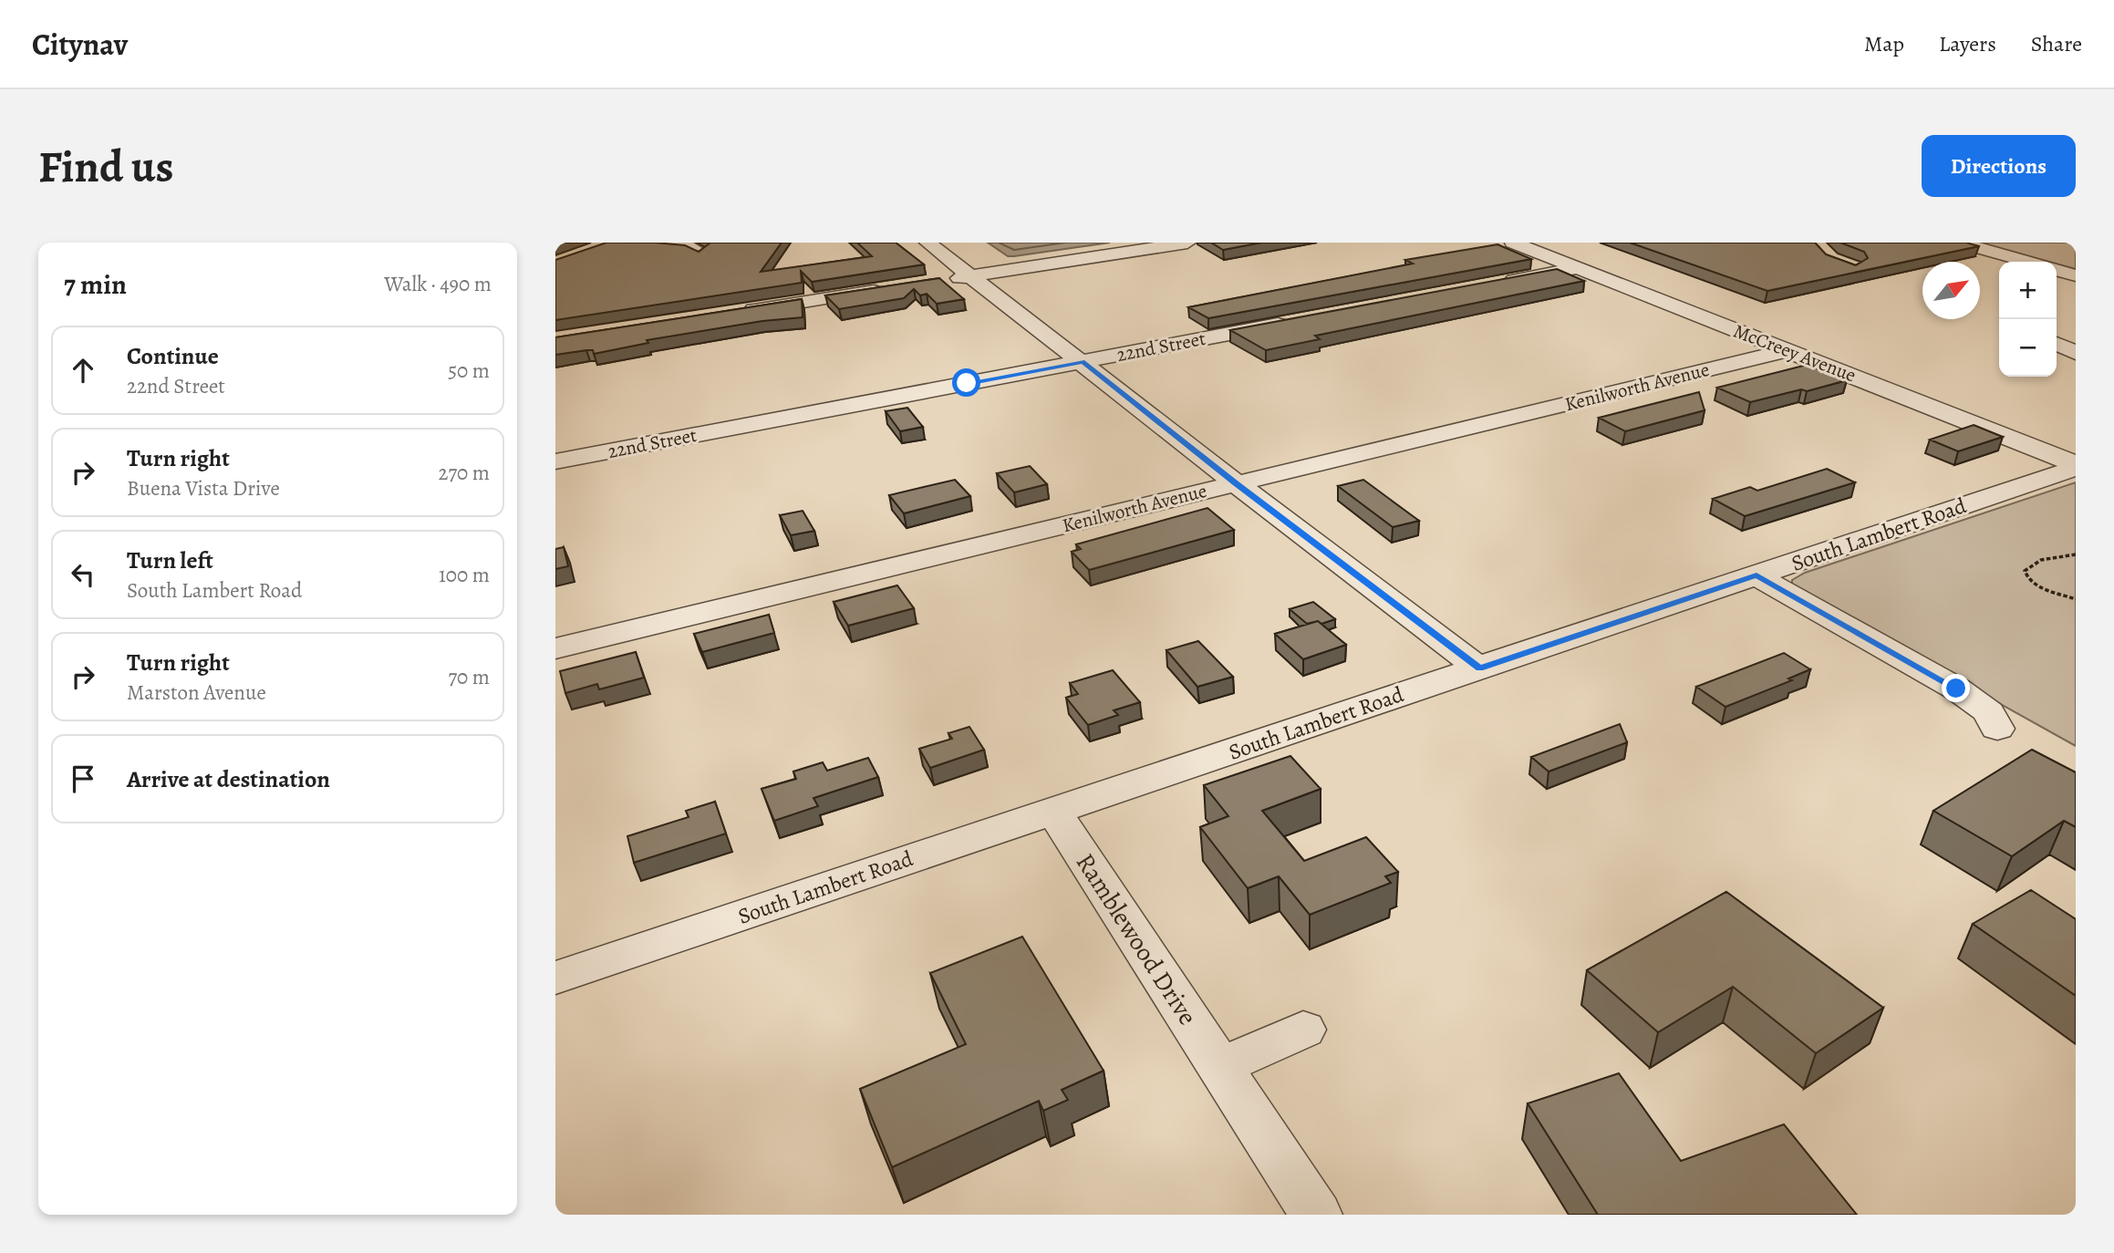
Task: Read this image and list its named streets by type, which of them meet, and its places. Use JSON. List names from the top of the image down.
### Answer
{
  "streets": {
    "street": [
      "22nd Street",
      "McCreey Avenue",
      "Kenilworth Avenue",
      "South Lambert Road",
      "Ramblewood Drive"
    ]
  },
  "crossings": [
    ["McCreey Avenue", "Kenilworth Avenue"],
    ["McCreey Avenue", "South Lambert Road"],
    ["South Lambert Road", "Ramblewood Drive"]
  ],
  "north": "top right",
  "page": {
    "header": "Citynav",
    "nav": ["Map", "Layers", "Share"],
    "buttons": "Directions",
    "title": "Find us",
    "heading": ["7 min", "Walk · 490 m"],
    "map_buttons": ["+", "−"],
    "list": [
      ["Continue", "22nd Street", "50 m"],
      ["Turn right", "Buena Vista Drive", "270 m"],
      ["Turn left", "South Lambert Road", "100 m"],
      ["Turn right", "Marston Avenue", "70 m"],
      "Arrive at destination"
    ]
  }
}
